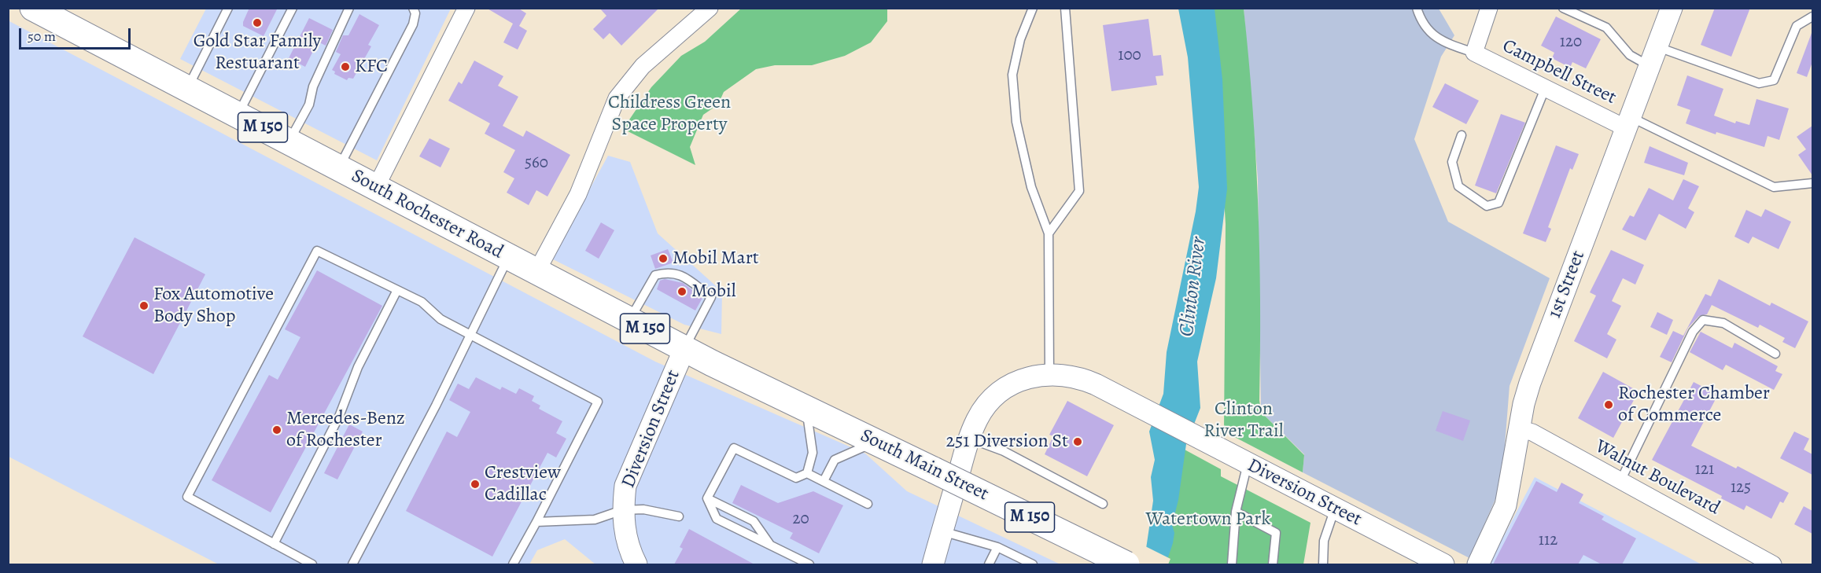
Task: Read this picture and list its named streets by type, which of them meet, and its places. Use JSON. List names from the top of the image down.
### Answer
{
  "streets": {
    "main road": ["M 150", "South Rochester Road", "South Main Street"],
    "street": [
      "Campbell Street",
      "1st Street",
      "Diversion Street",
      "Walnut Boulevard"
    ]
  },
  "crossings": [
    ["Campbell Street", "1st Street"],
    ["South Rochester Road", "Diversion Street"],
    ["South Rochester Road", "South Main Street"],
    ["1st Street", "Walnut Boulevard"]
  ],
  "water": ["Clinton River"],
  "parks": ["Childress Green Space Property", "Clinton River Trail", "Watertown Park"],
  "places": [
    "Gold Star Family Restuarant",
    "KFC",
    "Mobil Mart",
    "Mobil",
    "Fox Automotive Body Shop",
    "Rochester Chamber of Commerce",
    "Mercedes-Benz of Rochester",
    "251 Diversion St",
    "Crestview Cadillac"
  ],
  "house_numbers": [
    "120",
    "100",
    "560",
    "121",
    "125",
    "20",
    "112"
  ],
  "scale_bar": "50 m"
}
